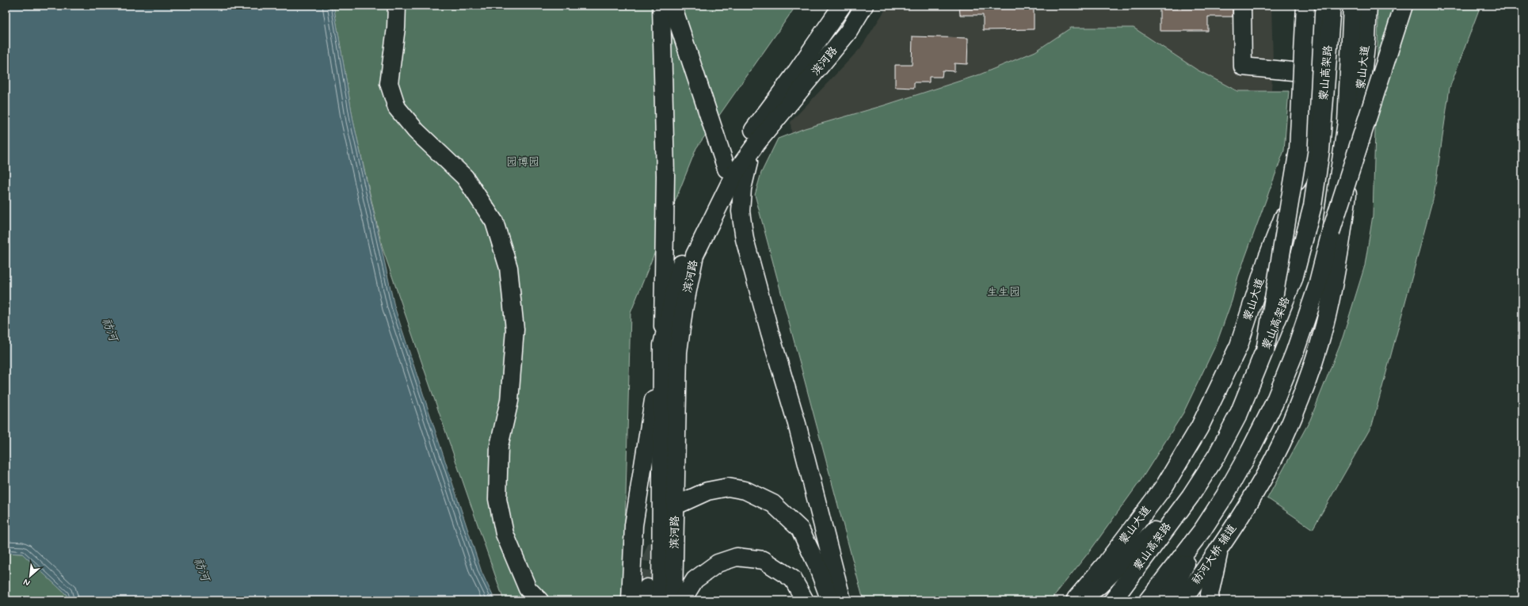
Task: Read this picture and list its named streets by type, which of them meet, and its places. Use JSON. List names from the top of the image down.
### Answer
{
  "streets": {
    "main road": [
      "滨河路",
      "蒙山大道",
      "蒙山高架路",
      "祊河大桥 辅道"
    ]
  },
  "crossings": [
    ["蒙山大道", "祊河大桥 辅道"]
  ],
  "water": ["祊河"],
  "parks": ["园博园", "生生园"],
  "north": "bottom left"
}
